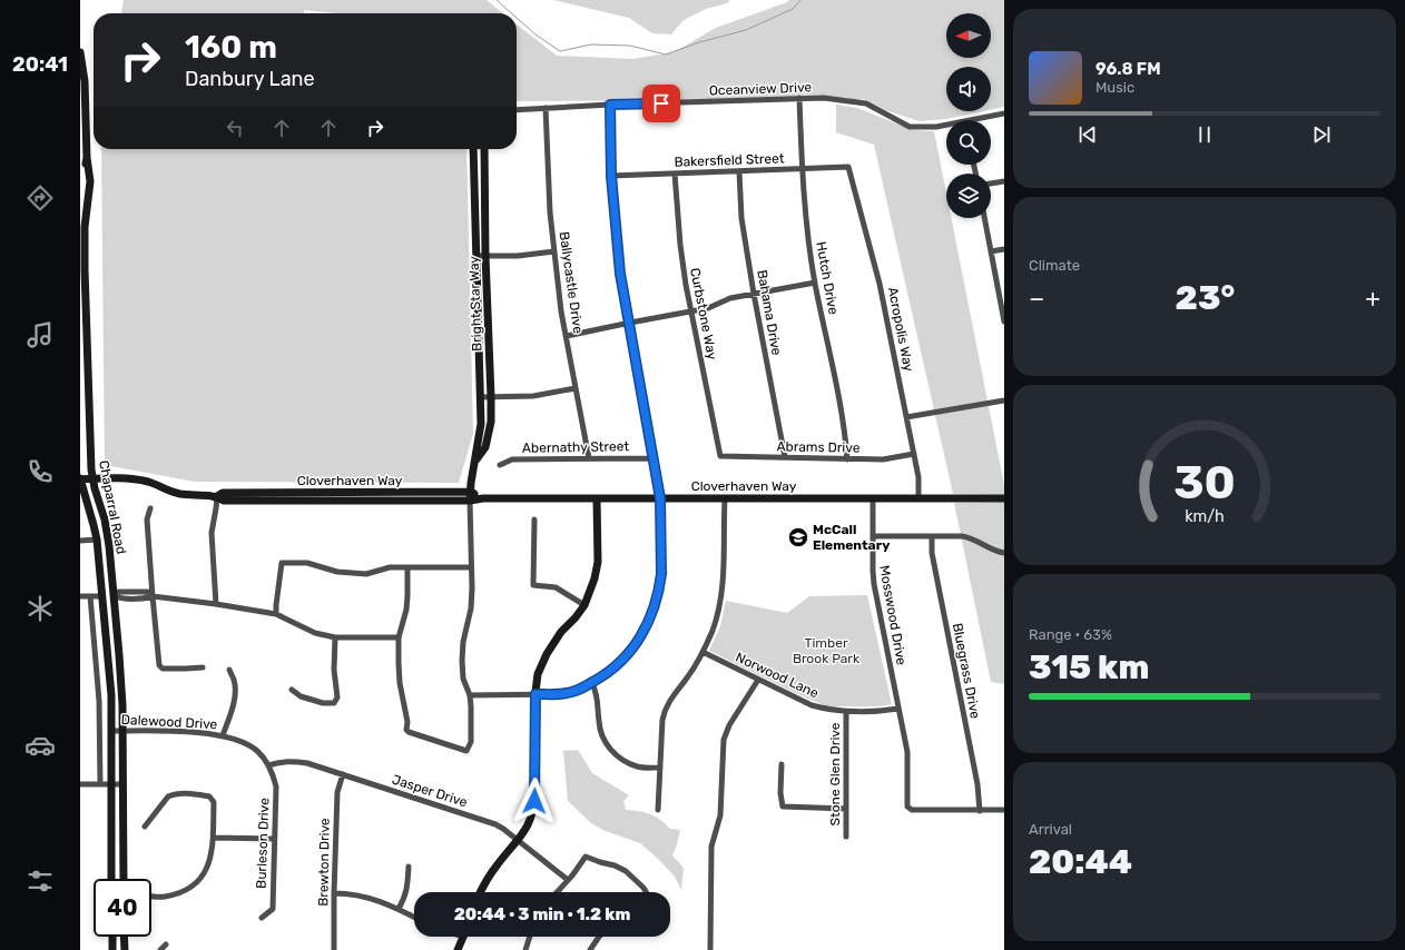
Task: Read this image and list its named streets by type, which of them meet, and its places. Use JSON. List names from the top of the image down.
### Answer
{
  "streets": {
    "street": [
      "Oceanview Drive",
      "Bakersfield Street",
      "Hutch Drive",
      "Ballycastle Drive",
      "Bright Star Way",
      "Bahama Drive",
      "Curbstone Way",
      "Acropolis Way",
      "Abernathy Street",
      "Abrams Drive",
      "Cloverhaven Way",
      "Chaparral Road",
      "Mosswood Drive",
      "Bluegrass Drive",
      "Norwood Lane",
      "Dalewood Drive",
      "Stone Glen Drive",
      "Jasper Drive",
      "Burleson Drive",
      "Brewton Drive"
    ]
  },
  "crossings": [
    ["Oceanview Drive", "Hutch Drive"],
    ["Oceanview Drive", "Ballycastle Drive"],
    ["Bakersfield Street", "Hutch Drive"],
    ["Bakersfield Street", "Bahama Drive"],
    ["Bakersfield Street", "Curbstone Way"],
    ["Bakersfield Street", "Acropolis Way"],
    ["Hutch Drive", "Abrams Drive"],
    ["Ballycastle Drive", "Abernathy Street"],
    ["Bright Star Way", "Cloverhaven Way"],
    ["Bahama Drive", "Abrams Drive"],
    ["Curbstone Way", "Abrams Drive"],
    ["Acropolis Way", "Abrams Drive"],
    ["Acropolis Way", "Cloverhaven Way"],
    ["Cloverhaven Way", "Chaparral Road"],
    ["Cloverhaven Way", "Mosswood Drive"],
    ["Chaparral Road", "Dalewood Drive"],
    ["Mosswood Drive", "Bluegrass Drive"],
    ["Mosswood Drive", "Norwood Lane"],
    ["Norwood Lane", "Stone Glen Drive"],
    ["Dalewood Drive", "Jasper Drive"],
    ["Dalewood Drive", "Burleson Drive"],
    ["Jasper Drive", "Burleson Drive"],
    ["Jasper Drive", "Brewton Drive"]
  ],
  "parks": ["Timber Brook Park"],
  "places": {
    "school or university": ["McCall Elementary"]
  },
  "north": "left",
  "page": {
    "tabs": "20:41",
    "turn": ["160 m", "Danbury Lane"],
    "song": ["96.8 FM", "Music"],
    "tile": [
      "Climate",
      ["Range · 63%", "315 km"],
      ["Arrival", "20:44"]
    ],
    "heat": ["−", "23°", "+"],
    "limit": "40",
    "trip": "20:44 · 3 min · 1.2 km",
    "gauge": ["30", "km/h"]
  }
}
